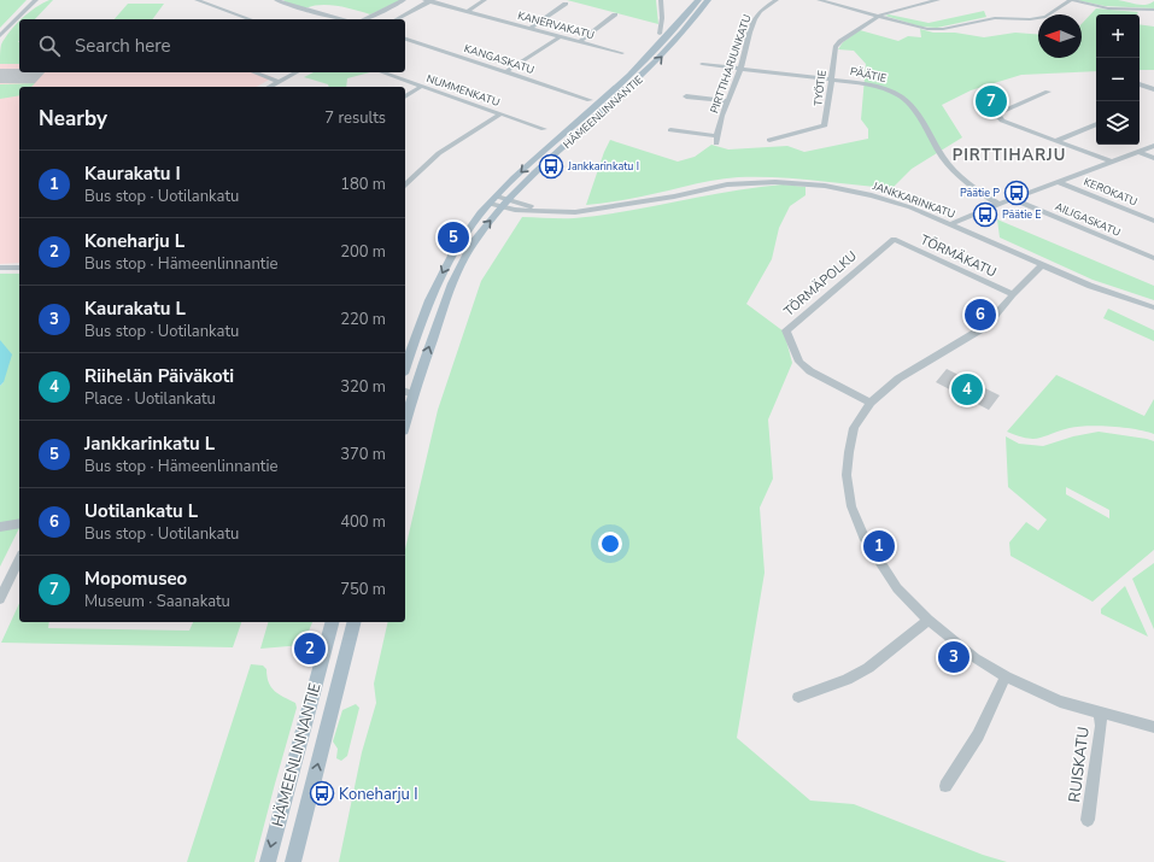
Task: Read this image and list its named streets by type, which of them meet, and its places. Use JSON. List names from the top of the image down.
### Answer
{
  "streets": {
    "main road": ["HÄMEENLINNANTIE"],
    "street": [
      "KANERVAKATU",
      "KANGASKATU",
      "PIRTTIHARJUNKATU",
      "PÄÄTIE",
      "TYÖTIE",
      "NUMMENKATU",
      "KEROKATU",
      "JANKKARINKATU",
      "AILIGASKATU",
      "TÖRMÄKATU",
      "TÖRMÄPOLKU",
      "RUISKATU"
    ]
  },
  "crossings": [
    ["PIRTTIHARJUNKATU", "PÄÄTIE"],
    ["PÄÄTIE", "TYÖTIE"],
    ["HÄMEENLINNANTIE", "JANKKARINKATU"],
    ["TÖRMÄKATU", "TÖRMÄPOLKU"]
  ],
  "districts": ["PIRTTIHARJU"],
  "places": {
    "bus stop": [
      "Jankkarinkatu I",
      "Päätie P",
      "Päätie E",
      "Koneharju I"
    ]
  },
  "north": "left",
  "page": {
    "map_buttons": ["+", "−"],
    "search": "Search here",
    "pins": [
      "7",
      "5",
      "6",
      "4",
      "1",
      "2",
      "3"
    ],
    "heading": ["Nearby", "7 results"],
    "list": [
      {
        "mark": "1",
        "name": "Kaurakatu I",
        "note": "Bus stop · Uotilankatu",
        "value": "180 m"
      },
      {
        "mark": "2",
        "name": "Koneharju L",
        "note": "Bus stop · Hämeenlinnantie",
        "value": "200 m"
      },
      {
        "mark": "3",
        "name": "Kaurakatu L",
        "note": "Bus stop · Uotilankatu",
        "value": "220 m"
      },
      {
        "mark": "4",
        "name": "Riihelän Päiväkoti",
        "note": "Place · Uotilankatu",
        "value": "320 m"
      },
      {
        "mark": "5",
        "name": "Jankkarinkatu L",
        "note": "Bus stop · Hämeenlinnantie",
        "value": "370 m"
      },
      {
        "mark": "6",
        "name": "Uotilankatu L",
        "note": "Bus stop · Uotilankatu",
        "value": "400 m"
      },
      {
        "mark": "7",
        "name": "Mopomuseo",
        "note": "Museum · Saanakatu",
        "value": "750 m"
      }
    ]
  }
}
